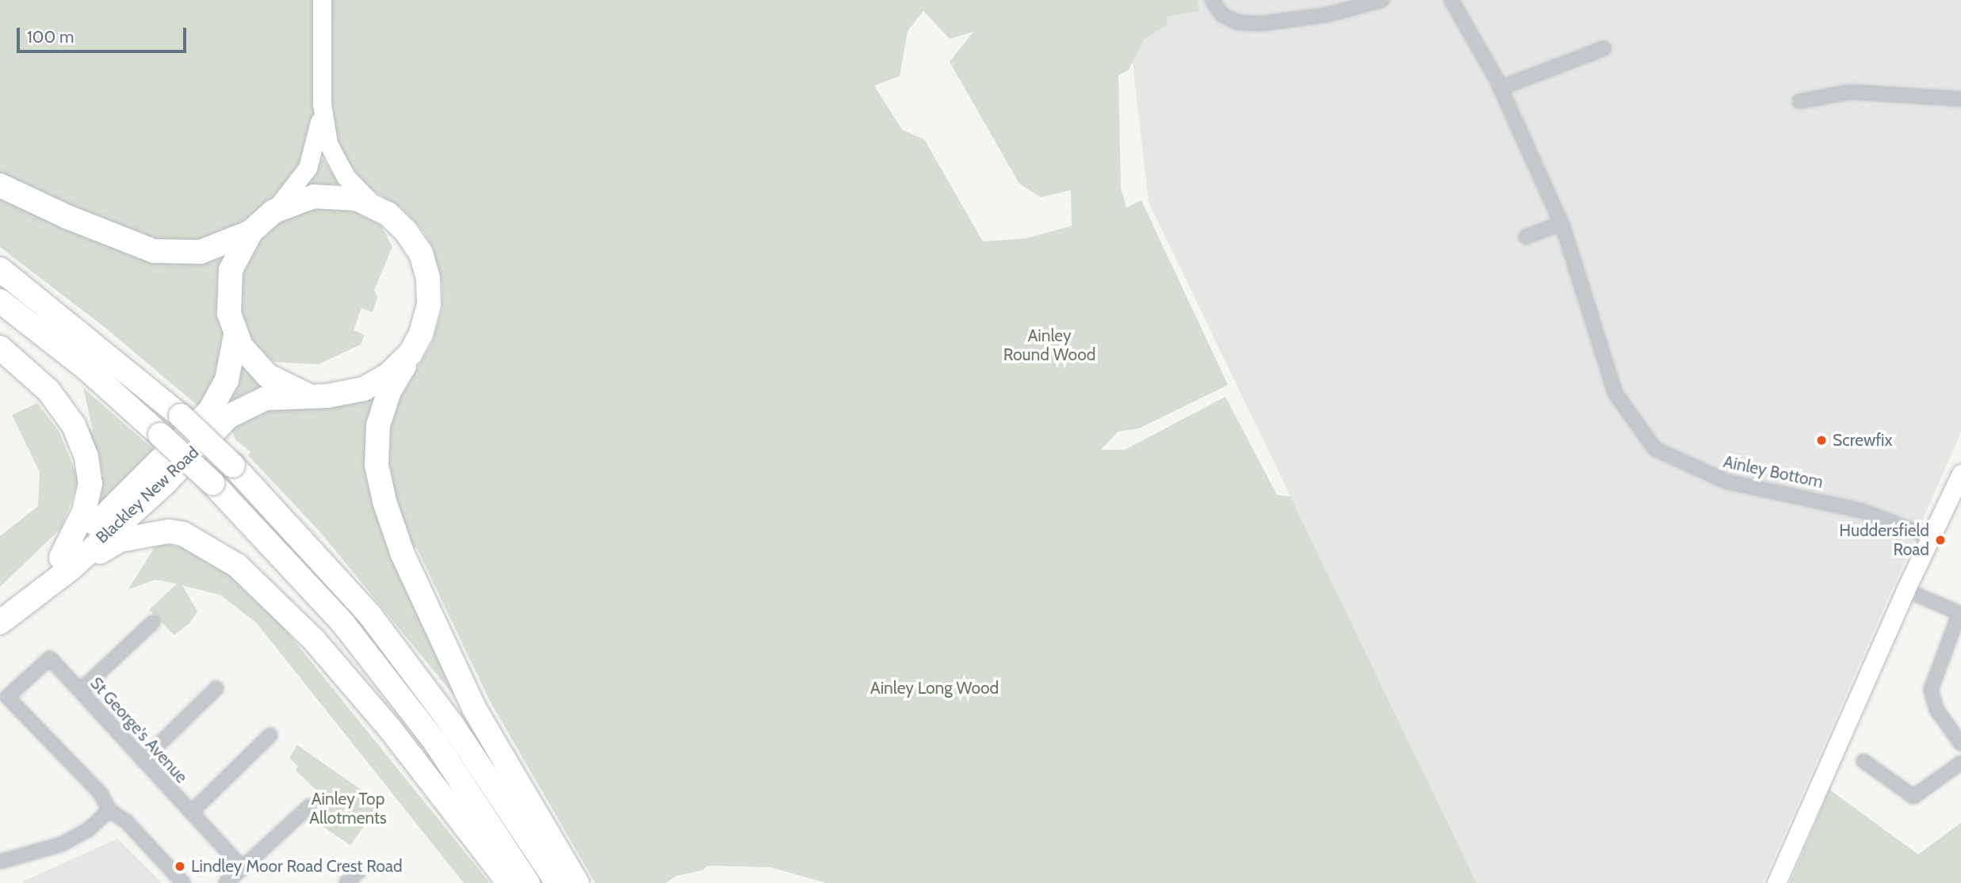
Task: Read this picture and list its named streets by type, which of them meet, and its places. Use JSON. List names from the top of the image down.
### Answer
{
  "streets": {
    "highway": ["Blackley New Road"],
    "street": ["Ainley Bottom", "St George's Avenue"]
  },
  "parks": ["Ainley Round Wood", "Ainley Long Wood", "Ainley Top Allotments"],
  "places": ["Screwfix", "Huddersfield Road", "Lindley Moor Road Crest Road"],
  "scale_bar": "100 m"
}
